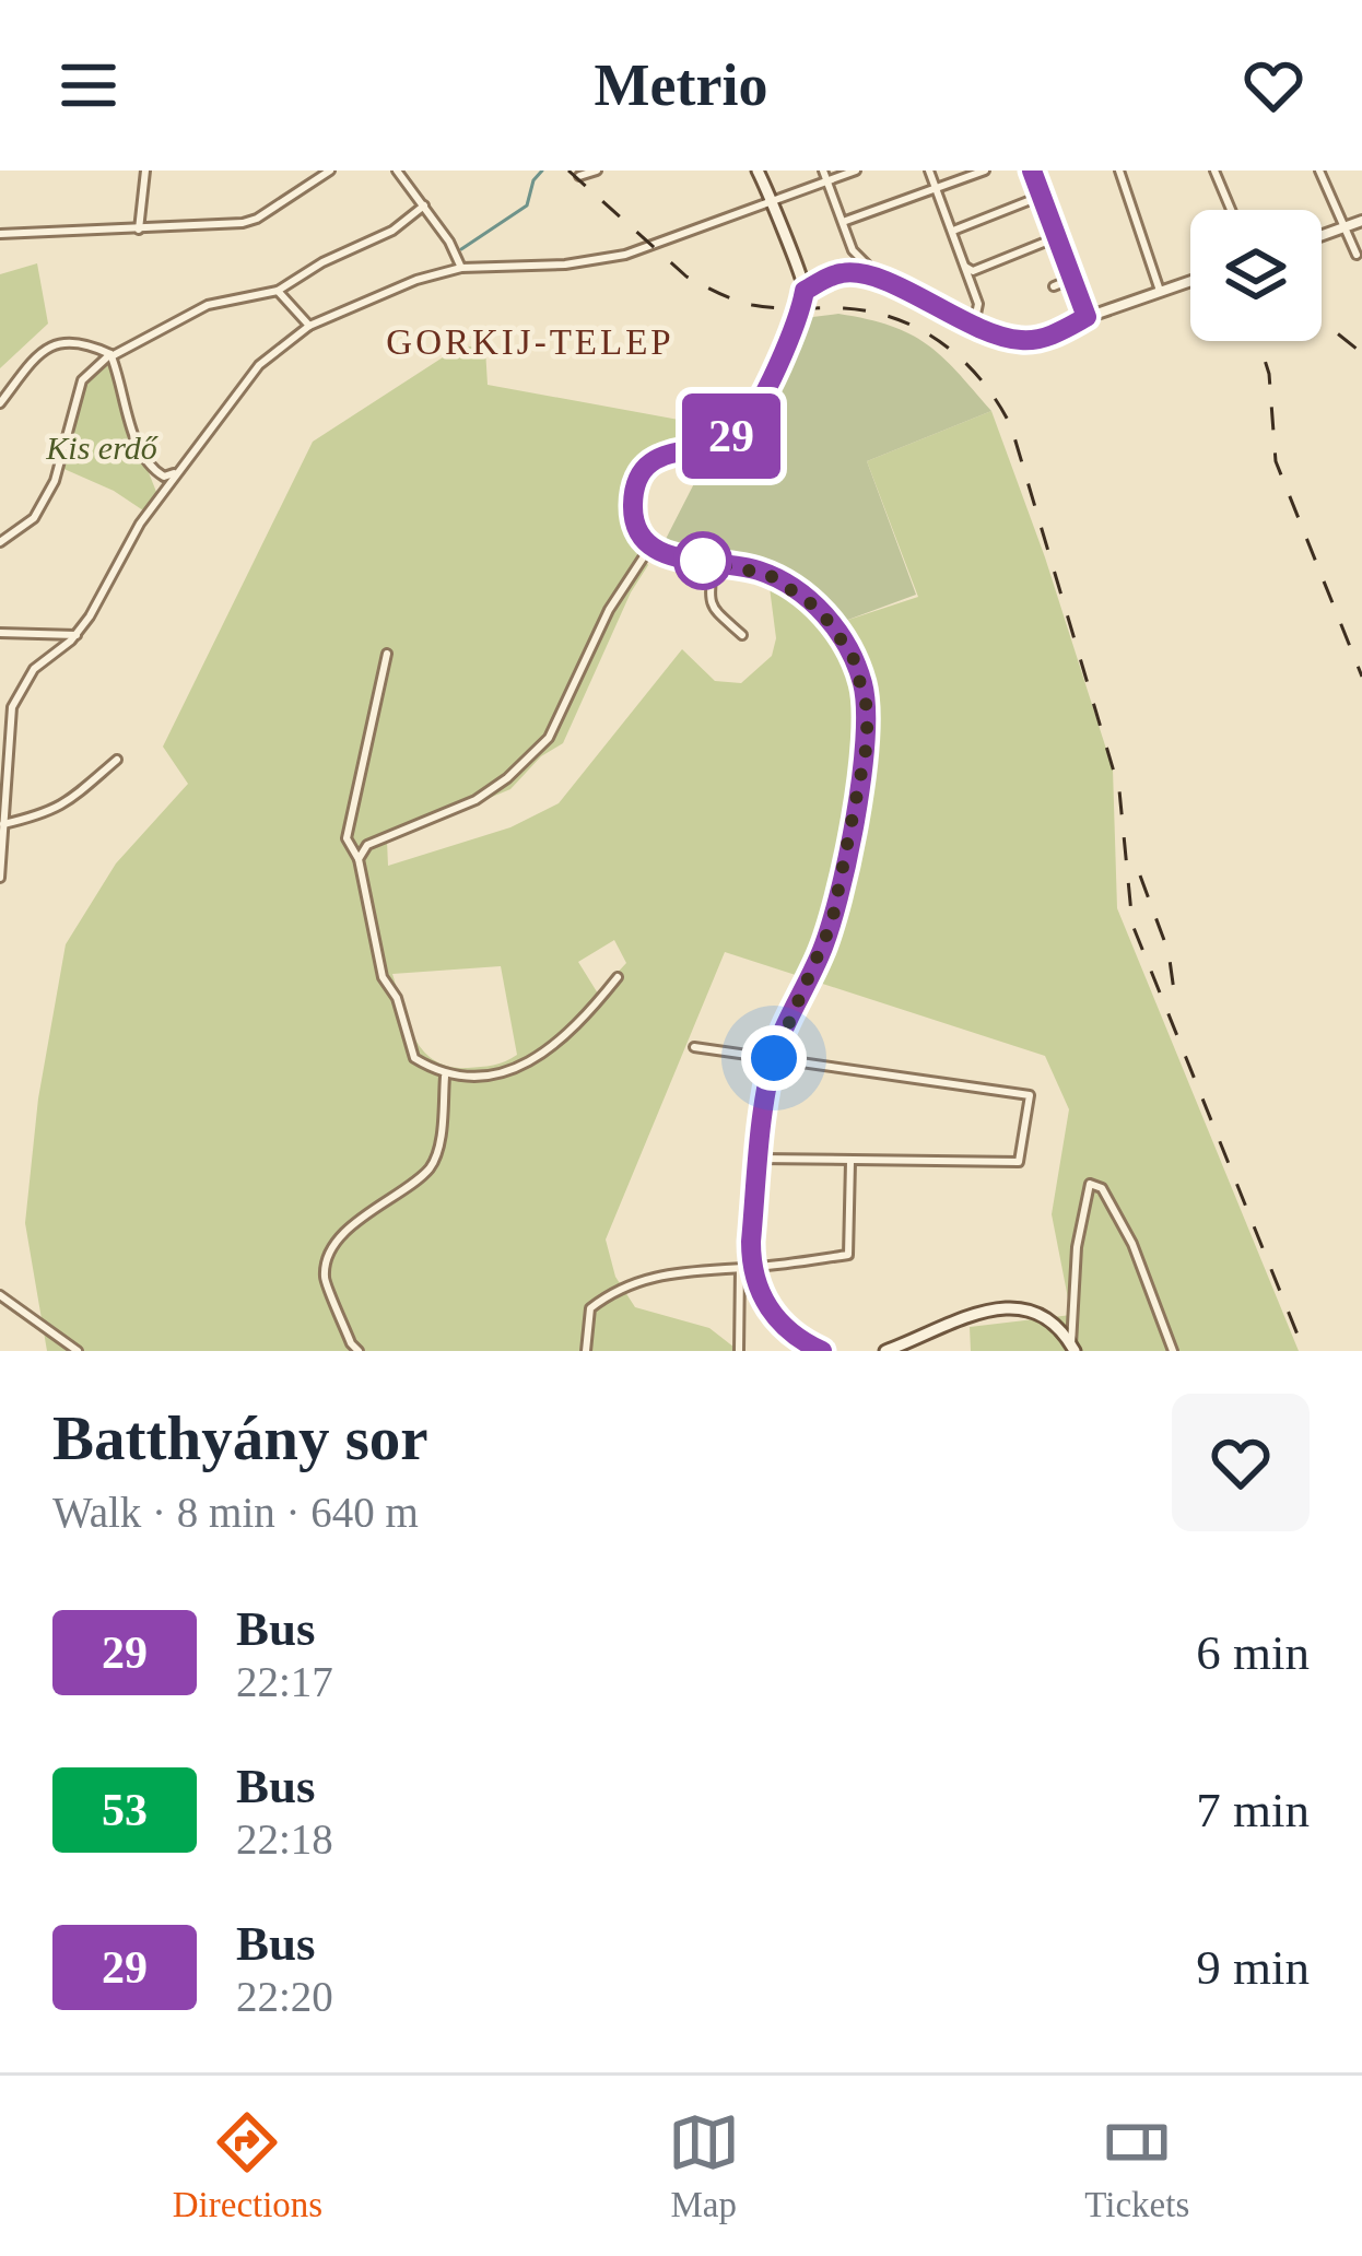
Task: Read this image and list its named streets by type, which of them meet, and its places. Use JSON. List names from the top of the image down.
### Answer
{
  "districts": ["GORKIJ-TELEP"],
  "parks": ["Kis erdő"],
  "lines": ["bus line 29"],
  "page": {
    "header": "Metrio",
    "on_map": "29",
    "heading": ["Batthyány sor", "Walk · 8 min · 640 m"],
    "list": [
      {
        "mark": "29",
        "name": "Bus",
        "note": "22:17",
        "value": "6 min"
      },
      {
        "mark": "53",
        "name": "Bus",
        "note": "22:18",
        "value": "7 min"
      },
      {
        "mark": "29",
        "name": "Bus",
        "note": "22:20",
        "value": "9 min"
      }
    ],
    "tabs": ["Directions", "Map", "Tickets"]
  }
}
